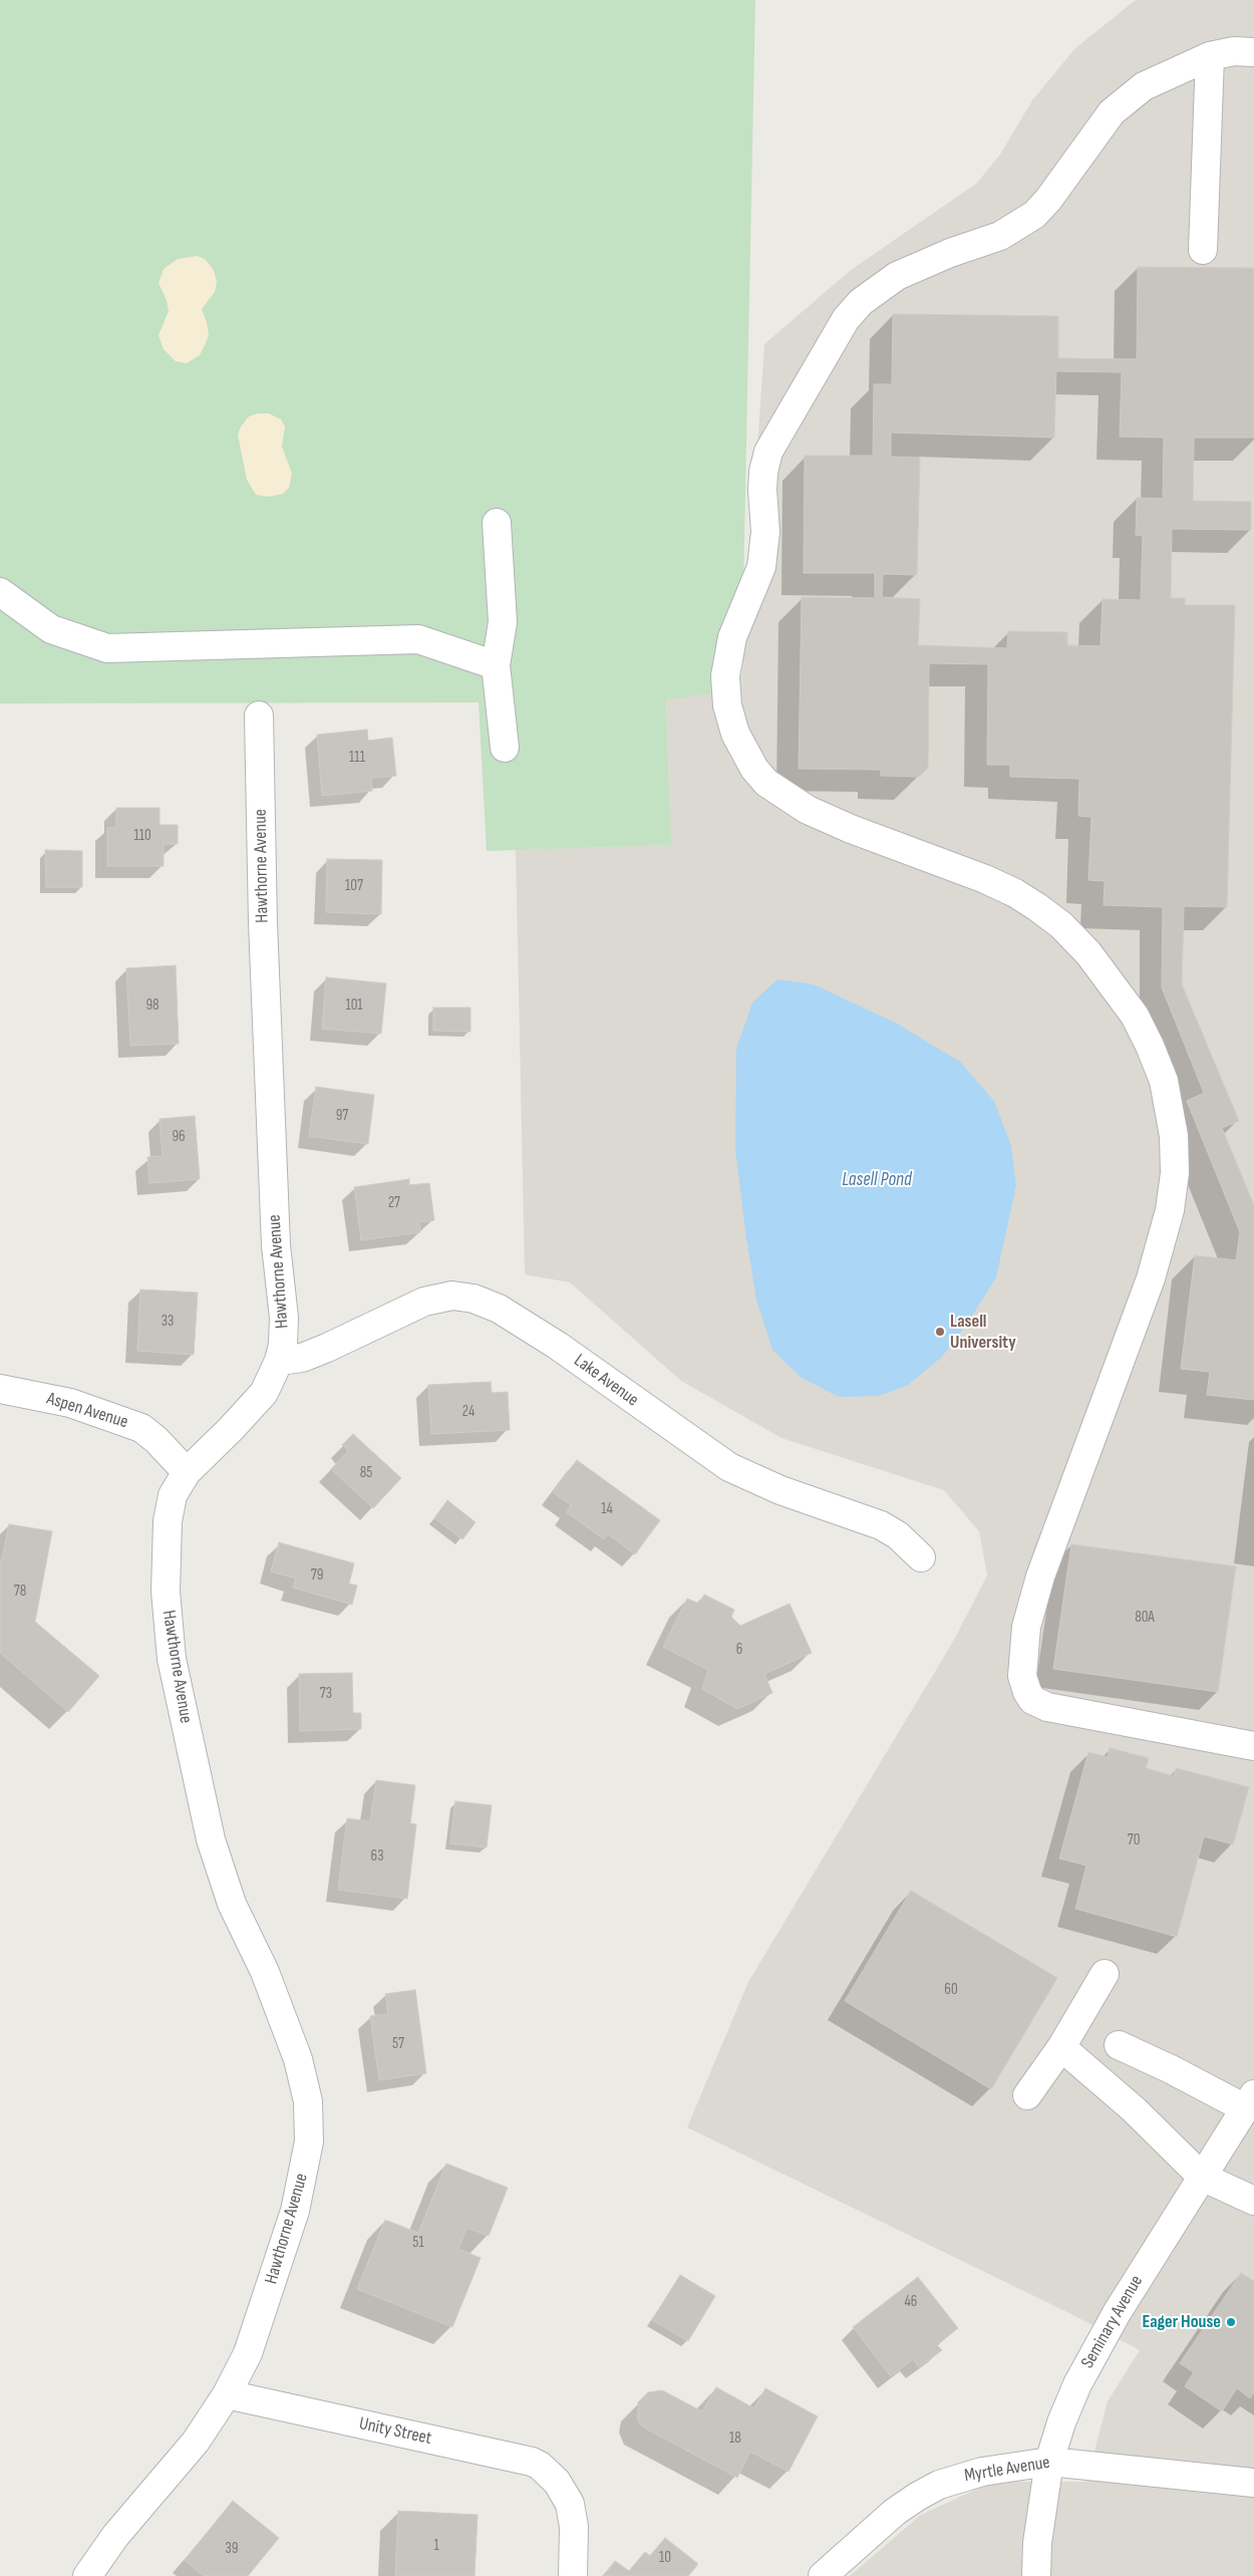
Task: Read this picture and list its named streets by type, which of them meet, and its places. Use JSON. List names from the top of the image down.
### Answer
{
  "streets": {
    "street": [
      "Hawthorne Avenue",
      "Lake Avenue",
      "Aspen Avenue",
      "Seminary Avenue",
      "Unity Street",
      "Myrtle Avenue"
    ]
  },
  "crossings": [
    ["Hawthorne Avenue", "Lake Avenue"],
    ["Hawthorne Avenue", "Aspen Avenue"],
    ["Hawthorne Avenue", "Unity Street"],
    ["Seminary Avenue", "Myrtle Avenue"]
  ],
  "water": ["Lasell Pond"],
  "places": ["Lasell University", "Eager House"],
  "house_numbers": [
    "111",
    "110",
    "107",
    "98",
    "101",
    "97",
    "96",
    "27",
    "33",
    "24",
    "85",
    "14",
    "79",
    "78",
    "80A",
    "6",
    "73",
    "70",
    "63",
    "60",
    "57",
    "51",
    "46",
    "18",
    "1",
    "39",
    "10"
  ]
}
